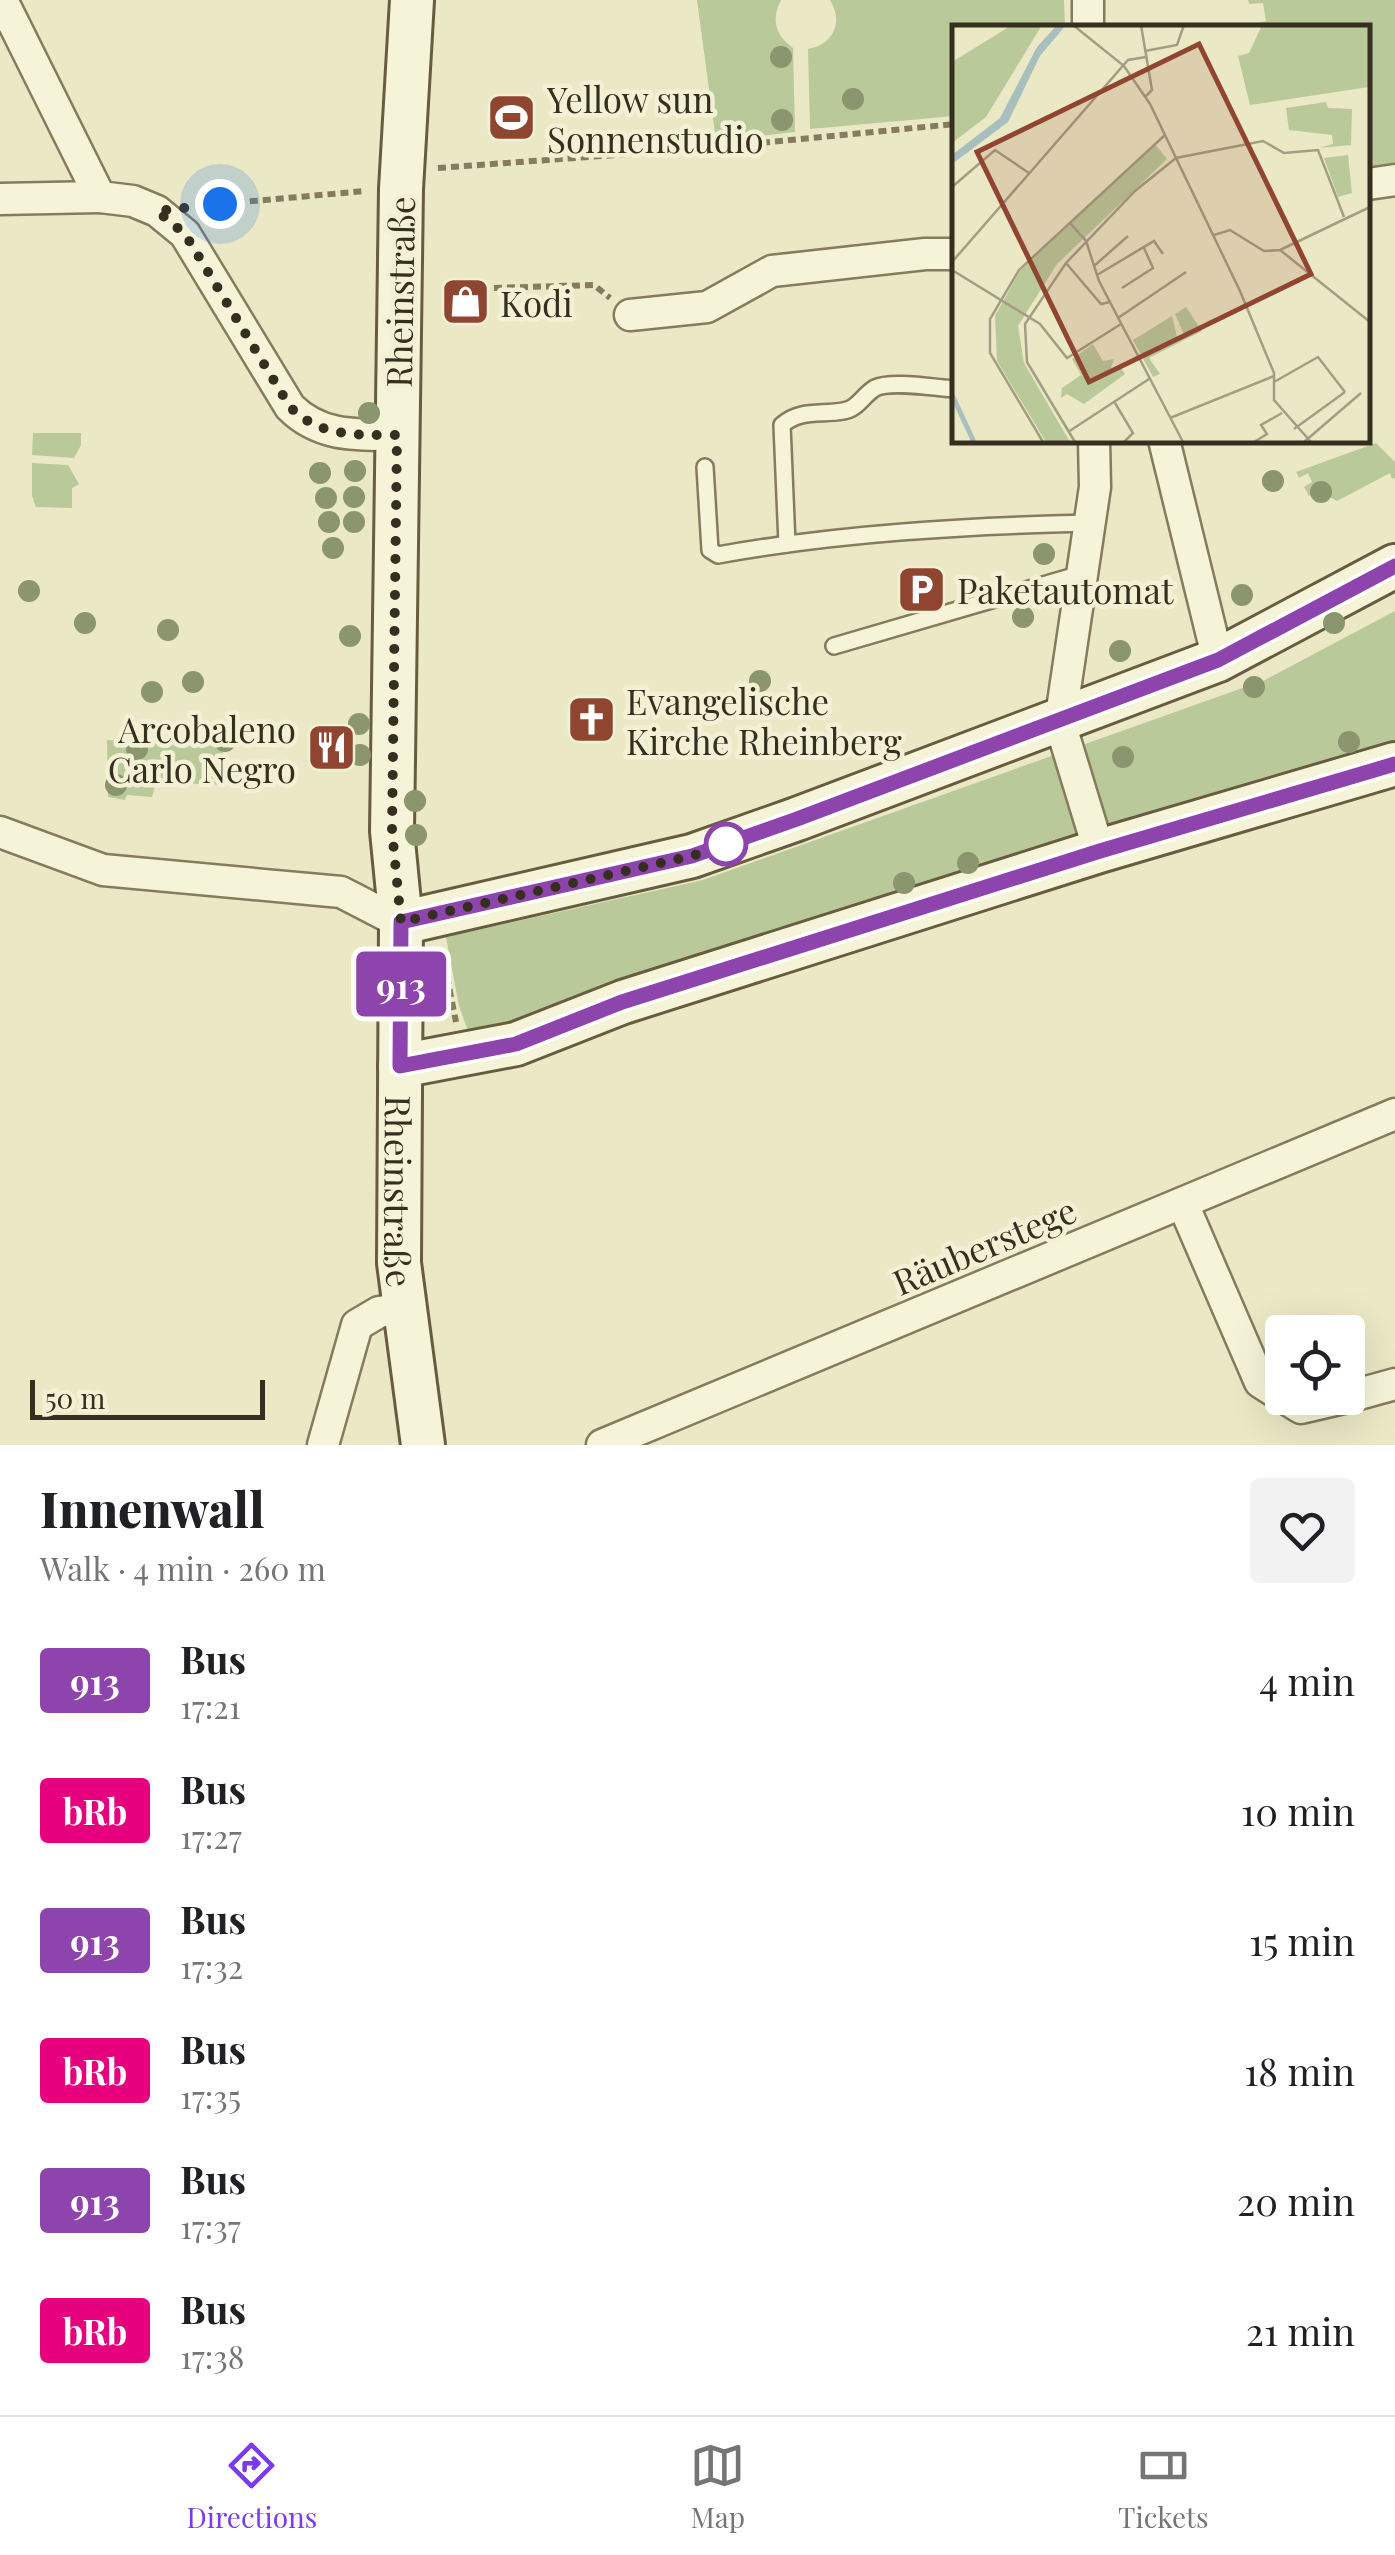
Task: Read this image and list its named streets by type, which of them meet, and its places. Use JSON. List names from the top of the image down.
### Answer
{
  "streets": {
    "street": ["Rheinstraße", "Räuberstege"]
  },
  "places": {
    "sports": ["Yellow sun Sonnenstudio"],
    "shop": ["Kodi"],
    "parking": ["Paketautomat"],
    "church": ["Evangelische Kirche Rheinberg"],
    "restaurant": ["Arcobaleno Carlo Negro"]
  },
  "lines": ["bus line 913"],
  "scale_bar": "50 m",
  "page": {
    "on_map": "913",
    "scale": "50 m",
    "heading": ["Innenwall", "Walk · 4 min · 260 m"],
    "list": [
      {
        "mark": "913",
        "name": "Bus",
        "note": "17:21",
        "value": "4 min"
      },
      {
        "mark": "bRb",
        "name": "Bus",
        "note": "17:27",
        "value": "10 min"
      },
      {
        "mark": "913",
        "name": "Bus",
        "note": "17:32",
        "value": "15 min"
      },
      {
        "mark": "bRb",
        "name": "Bus",
        "note": "17:35",
        "value": "18 min"
      },
      {
        "mark": "913",
        "name": "Bus",
        "note": "17:37",
        "value": "20 min"
      },
      {
        "mark": "bRb",
        "name": "Bus",
        "note": "17:38",
        "value": "21 min"
      }
    ],
    "tabs": ["Directions", "Map", "Tickets"]
  }
}
